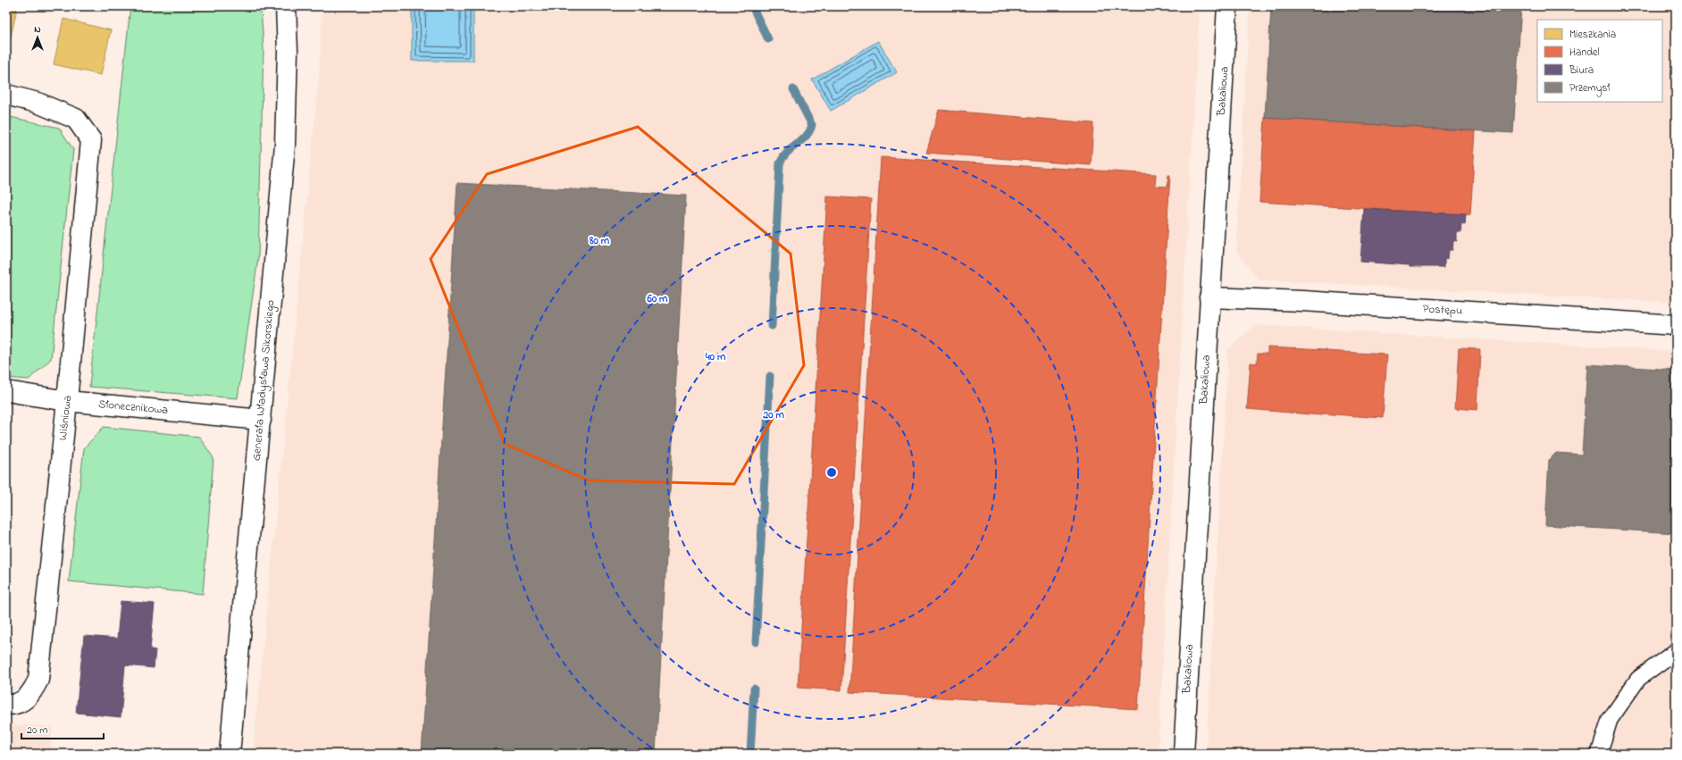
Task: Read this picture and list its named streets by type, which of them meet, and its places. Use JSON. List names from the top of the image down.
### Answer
{
  "streets": {
    "street": [
      "Bakaliowa",
      "Postępu",
      "Generała Władysława Sikorskiego",
      "Słonecznikowa",
      "Wiśniowa"
    ]
  },
  "crossings": [
    ["Bakaliowa", "Postępu"],
    ["Generała Władysława Sikorskiego", "Słonecznikowa"],
    ["Słonecznikowa", "Wiśniowa"]
  ],
  "legend": [
    "Mieszkania",
    "Handel",
    "Biura",
    "Przemysł"
  ],
  "scale_bar": "20 m",
  "north": "top",
  "rings": [
    "80 m",
    "60 m",
    "40 m",
    "20 m"
  ]
}
